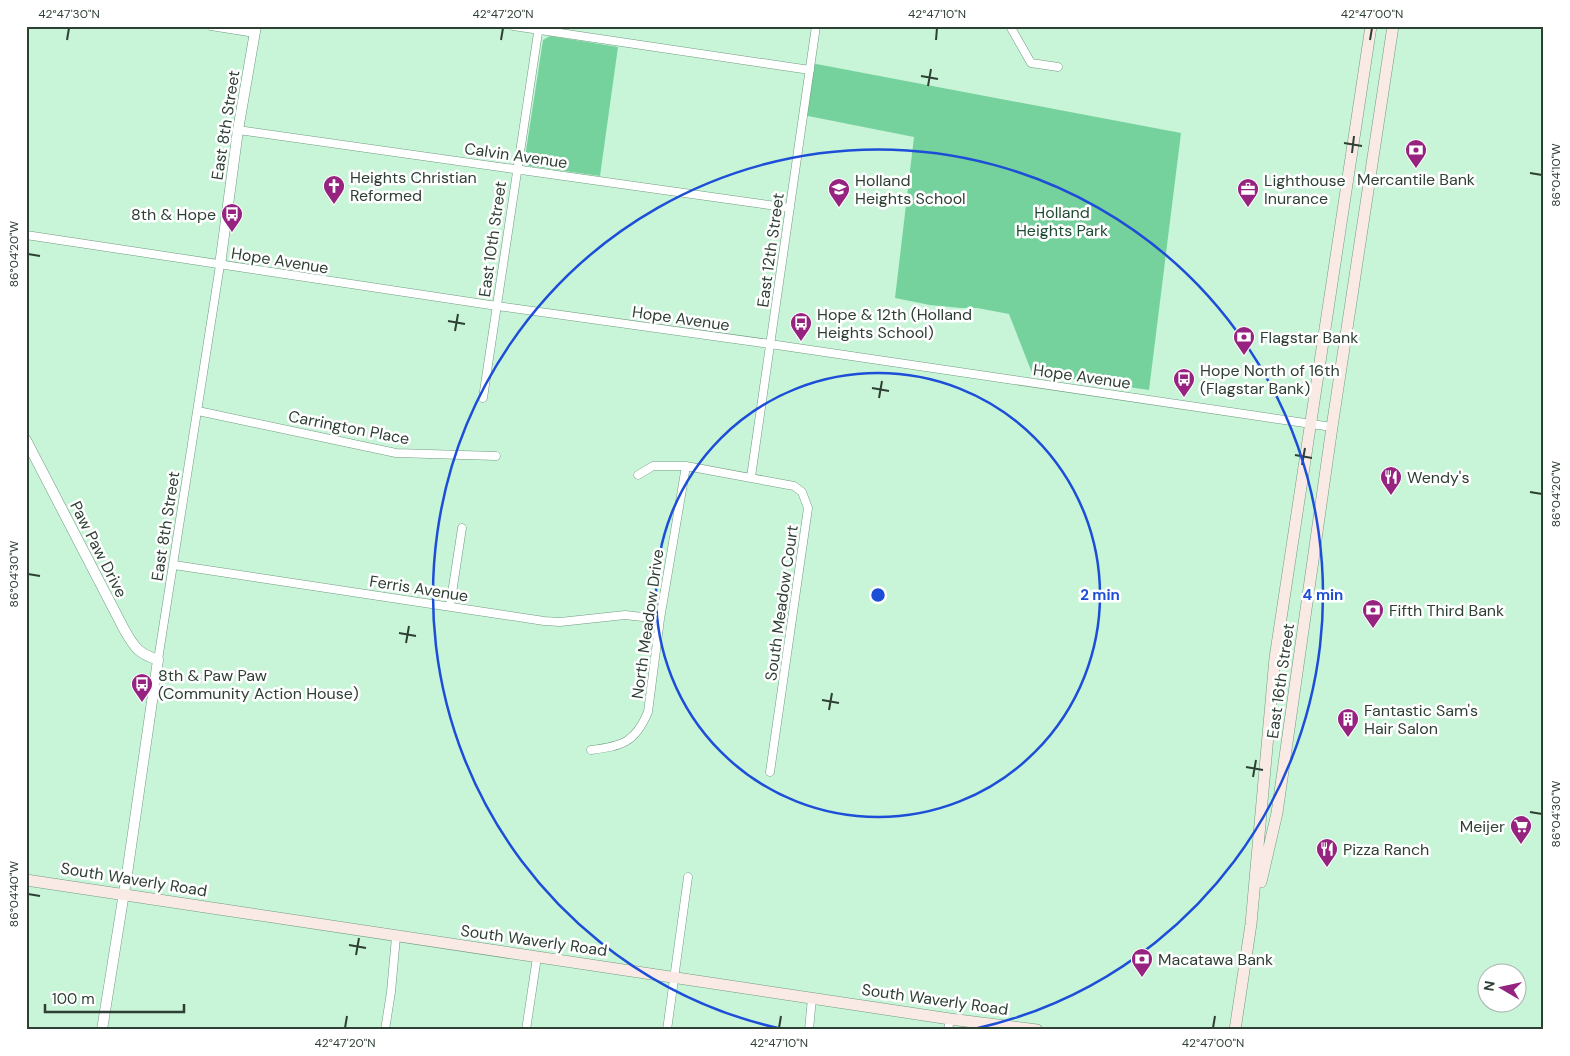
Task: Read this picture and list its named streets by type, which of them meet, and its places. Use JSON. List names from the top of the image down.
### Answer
{
  "streets": {
    "main road": ["East 16th Street", "South Waverly Road"],
    "street": [
      "East 8th Street",
      "Calvin Avenue",
      "East 10th Street",
      "East 12th Street",
      "Hope Avenue",
      "Carrington Place",
      "Paw Paw Drive",
      "Ferris Avenue",
      "South Meadow Court",
      "North Meadow Drive"
    ]
  },
  "crossings": [
    ["East 8th Street", "Calvin Avenue"],
    ["East 8th Street", "Hope Avenue"],
    ["East 8th Street", "Carrington Place"],
    ["East 8th Street", "Paw Paw Drive"],
    ["East 8th Street", "Ferris Avenue"],
    ["East 8th Street", "South Waverly Road"],
    ["Calvin Avenue", "East 10th Street"],
    ["Calvin Avenue", "East 12th Street"],
    ["East 10th Street", "Hope Avenue"],
    ["East 12th Street", "Hope Avenue"],
    ["East 12th Street", "South Meadow Court"],
    ["Hope Avenue", "East 16th Street"],
    ["Ferris Avenue", "North Meadow Drive"],
    ["South Meadow Court", "North Meadow Drive"]
  ],
  "parks": ["Holland Heights Park"],
  "places": {
    "bank": [
      "Mercantile Bank",
      "Flagstar Bank",
      "Fifth Third Bank",
      "Macatawa Bank"
    ],
    "church": ["Heights Christian Reformed"],
    "school or university": ["Holland Heights School"],
    "office": ["Lighthouse Inurance"],
    "bus stop": [
      "8th & Hope",
      "Hope & 12th (Holland Heights School)",
      "Hope North of 16th (Flagstar Bank)",
      "8th & Paw Paw (Community Action House)"
    ],
    "restaurant": ["Wendy's", "Pizza Ranch"],
    "building": ["Fantastic Sam's Hair Salon"],
    "supermarket": ["Meijer"]
  },
  "scale_bar": "100 m",
  "north": "left",
  "coordinates": [
    "42°47'30\"N",
    "42°47'20\"N",
    "42°47'10\"N",
    "42°47'00\"N",
    "86°04'10\"W",
    "86°04'20\"W",
    "86°04'30\"W",
    "86°04'40\"W"
  ],
  "rings": ["2 min", "4 min"]
}
